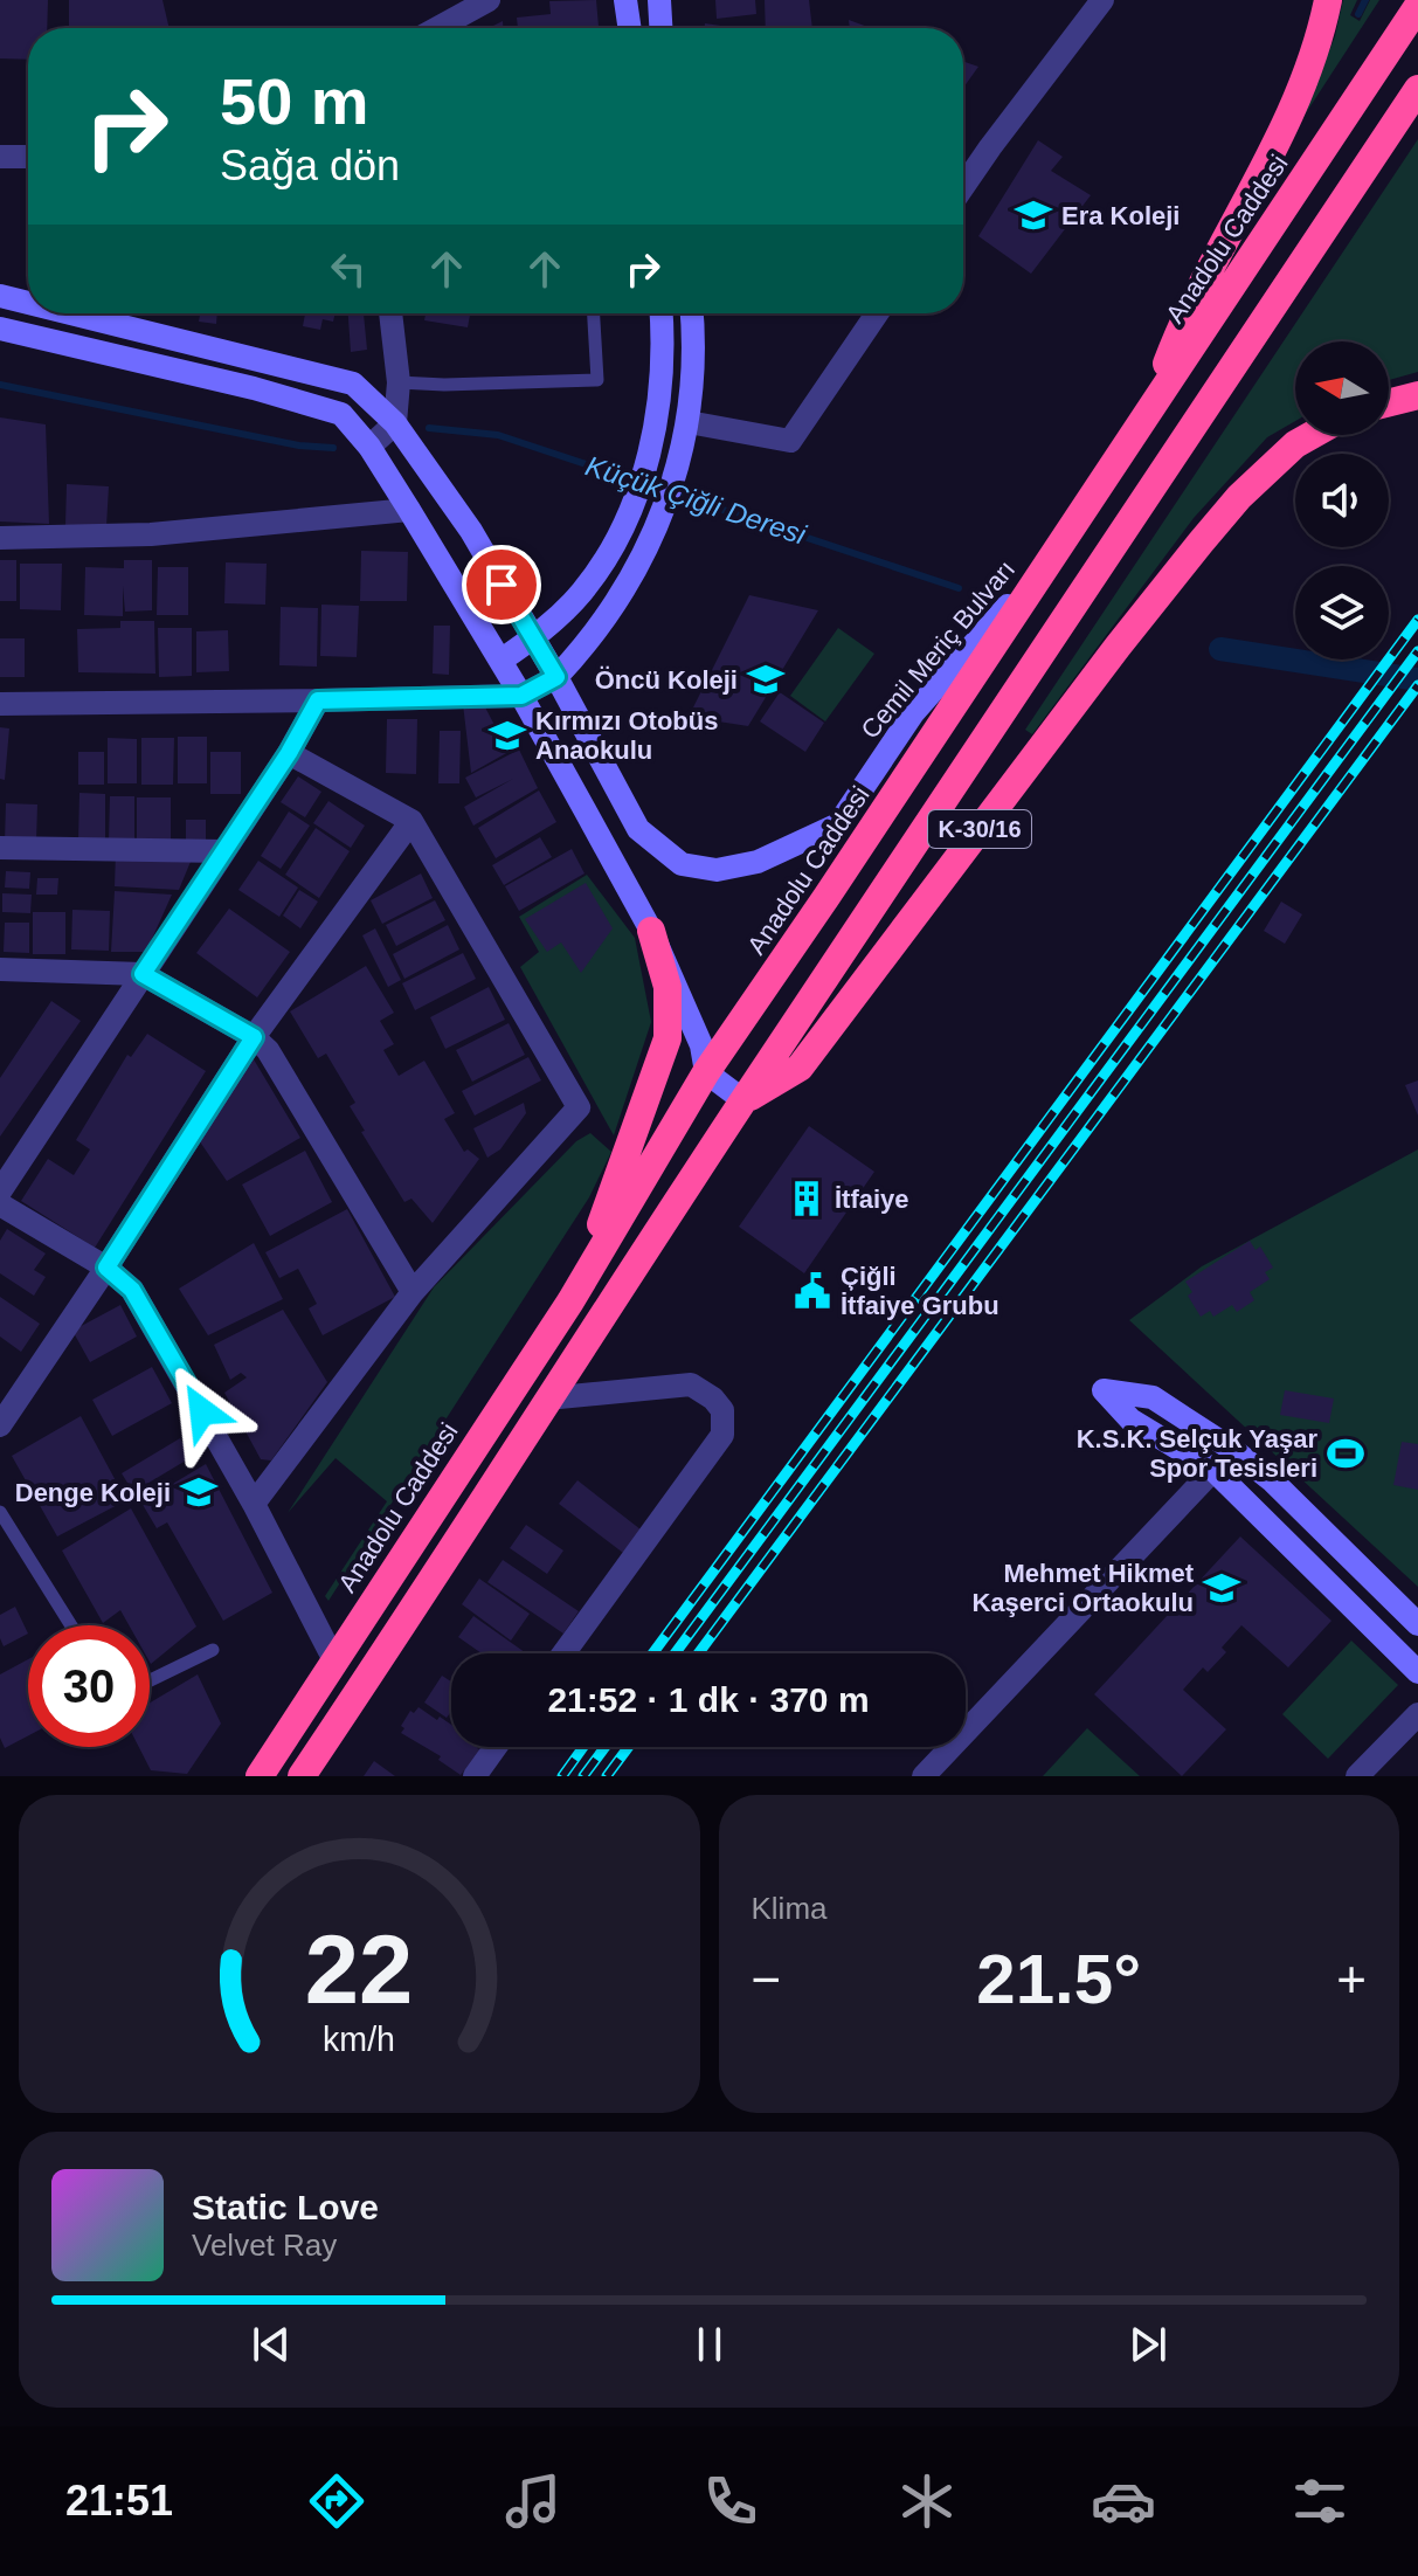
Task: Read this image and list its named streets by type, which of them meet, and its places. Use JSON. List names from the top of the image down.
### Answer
{
  "streets": {
    "highway": ["Anadolu Caddesi", "K-30/16"],
    "main road": ["Cemil Meriç Bulvarı"]
  },
  "crossings": [
    ["Anadolu Caddesi", "Cemil Meriç Bulvarı"]
  ],
  "water": ["Küçük Çiğli Deresi"],
  "places": {
    "school or university": [
      "Era Koleji",
      "Öncü Koleji",
      "Kırmızı Otobüs Anaokulu",
      "Denge Koleji",
      "Mehmet Hikmet Kaşerci Ortaokulu"
    ],
    "building": ["İtfaiye"],
    "public building": ["Çiğli İtfaiye Grubu"],
    "sports": ["K.S.K. Selçuk Yaşar Spor Tesisleri"]
  },
  "north": "left",
  "page": {
    "turn": ["50 m", "Sağa dön"],
    "limit": "30",
    "trip": "21:52 · 1 dk · 370 m",
    "tile": "Klima",
    "heat": ["−", "21.5°", "+"],
    "song": ["Static Love", "Velvet Ray"],
    "tabs": "21:51",
    "gauge": ["22", "km/h"]
  }
}
